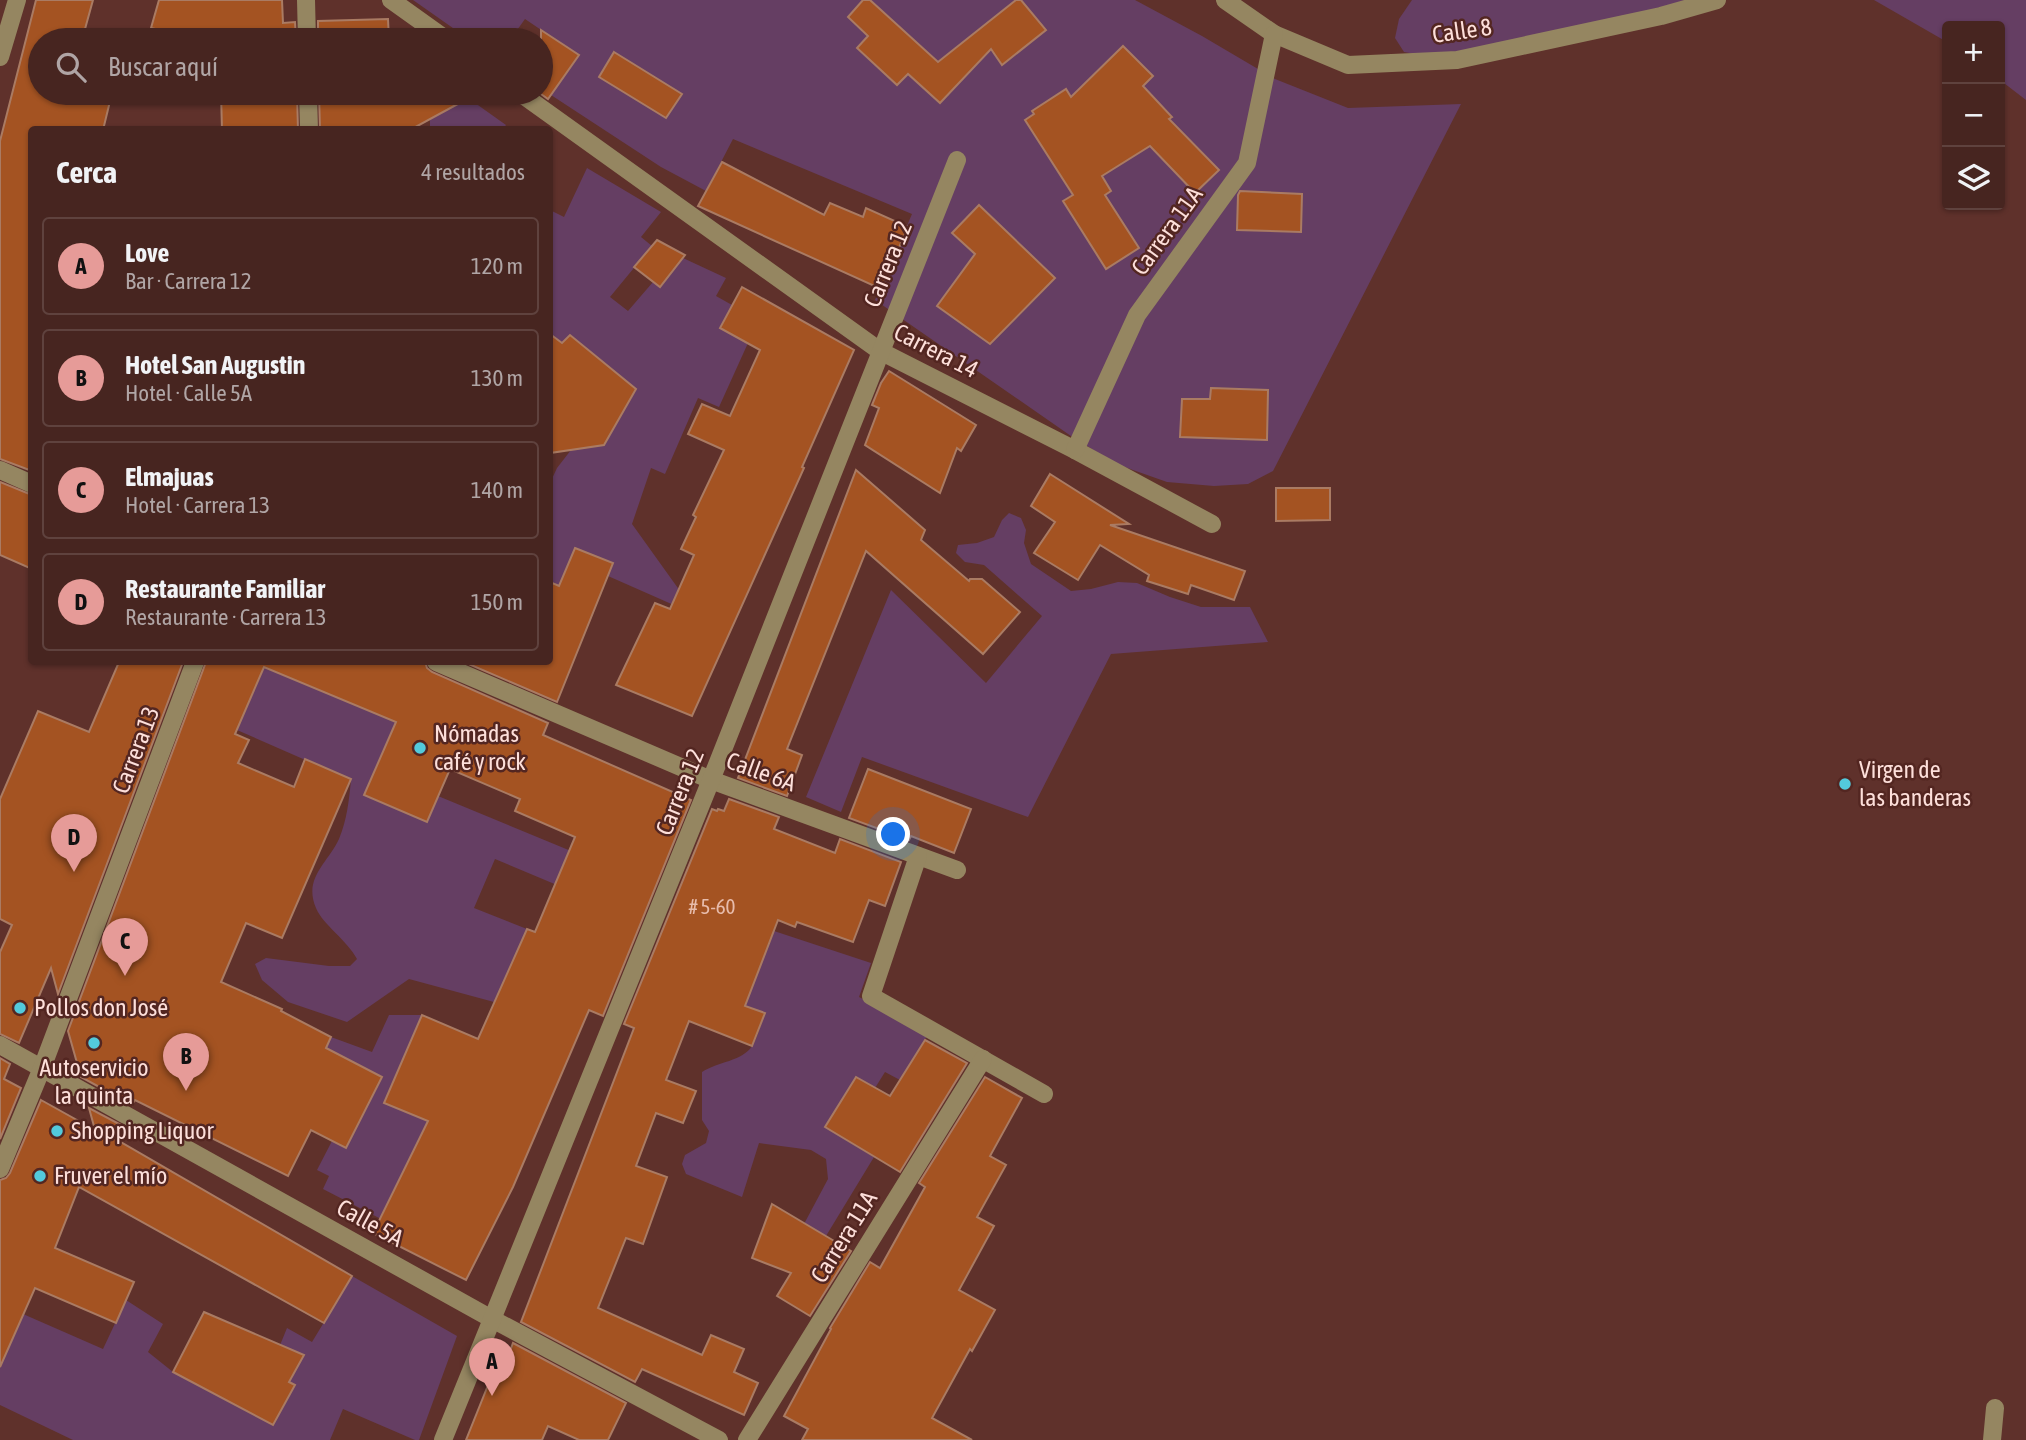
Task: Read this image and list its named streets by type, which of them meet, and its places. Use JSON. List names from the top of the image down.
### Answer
{
  "streets": {
    "street": [
      "Calle 8",
      "Carrera 11A",
      "Carrera 12",
      "Carrera 14",
      "Carrera 13",
      "Calle 6A",
      "Calle 5A"
    ]
  },
  "crossings": [
    ["Calle 8", "Carrera 11A"],
    ["Carrera 11A", "Carrera 14"],
    ["Carrera 12", "Carrera 14"],
    ["Carrera 12", "Calle 6A"],
    ["Carrera 12", "Calle 5A"],
    ["Carrera 13", "Calle 5A"]
  ],
  "places": [
    "Nómadas café y rock",
    "Virgen de las banderas",
    "Pollos don José",
    "Autoservicio la quinta",
    "Shopping Liquor",
    "Fruver el mío"
  ],
  "house_numbers": ["# 5-60"],
  "page": {
    "map_buttons": ["+", "−"],
    "search": "Buscar aquí",
    "heading": ["Cerca", "4 resultados"],
    "list": [
      {
        "mark": "A",
        "name": "Love",
        "note": "Bar · Carrera 12",
        "value": "120 m"
      },
      {
        "mark": "B",
        "name": "Hotel San Augustin",
        "note": "Hotel · Calle 5A",
        "value": "130 m"
      },
      {
        "mark": "C",
        "name": "Elmajuas",
        "note": "Hotel · Carrera 13",
        "value": "140 m"
      },
      {
        "mark": "D",
        "name": "Restaurante Familiar",
        "note": "Restaurante · Carrera 13",
        "value": "150 m"
      }
    ],
    "pins": [
      "D",
      "C",
      "B",
      "A"
    ]
  }
}
